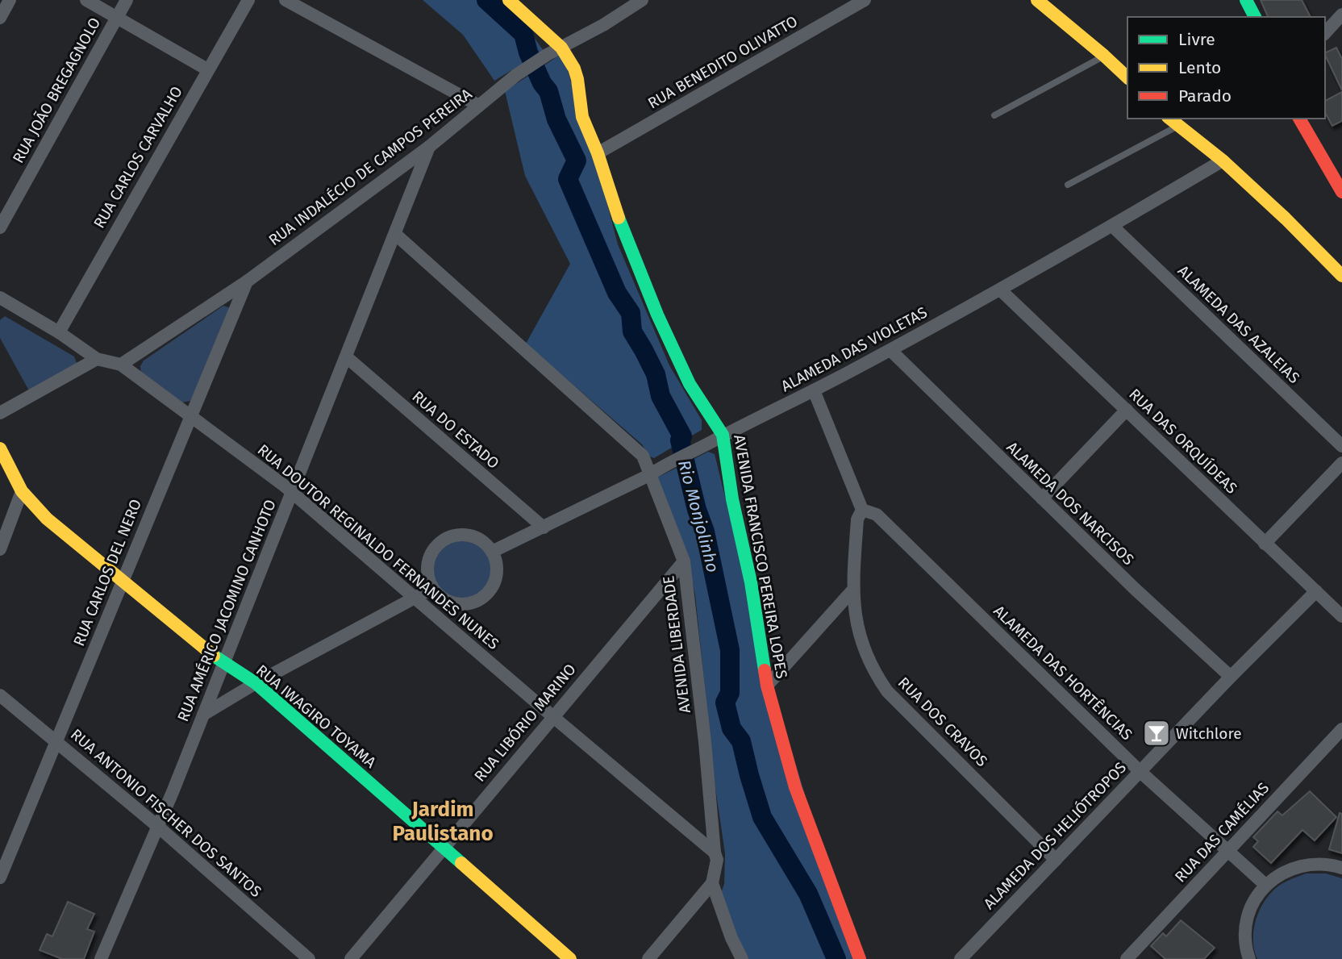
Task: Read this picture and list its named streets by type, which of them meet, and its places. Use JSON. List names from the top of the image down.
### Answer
{
  "streets": {
    "street": [
      "RUA BENEDITO OLIVATTO",
      "RUA JOÃO BREGAGNOLO",
      "RUA CARLOS CARVALHO",
      "RUA INDALÉCIO DE CAMPOS PEREIRA",
      "ALAMEDA DAS AZALEIAS",
      "ALAMEDA DAS VIOLETAS",
      "RUA DO ESTADO",
      "RUA DAS ORQUÍDEAS",
      "ALAMEDA DOS NARCISOS",
      "RUA DOUTOR REGINALDO FERNANDES NUNES",
      "AVENIDA FRANCISCO PEREIRA LOPES",
      "RUA CARLOS DEL NERO",
      "RUA AMÉRICO JACOMINO CANHOTO",
      "AVENIDA LIBERDADE",
      "ALAMEDA DAS HORTÊNCIAS",
      "RUA IWAGIRO TOYAMA",
      "RUA DOS CRAVOS",
      "RUA LIBÓRIO MARINO",
      "RUA ANTONIO FISCHER DOS SANTOS",
      "RUA DAS CAMÉLIAS",
      "ALAMEDA DOS HELIÓTROPOS"
    ]
  },
  "crossings": [
    ["RUA BENEDITO OLIVATTO", "AVENIDA FRANCISCO PEREIRA LOPES"],
    ["RUA CARLOS CARVALHO", "RUA DOUTOR REGINALDO FERNANDES NUNES"],
    ["RUA INDALÉCIO DE CAMPOS PEREIRA", "RUA DOUTOR REGINALDO FERNANDES NUNES"],
    ["RUA INDALÉCIO DE CAMPOS PEREIRA", "AVENIDA FRANCISCO PEREIRA LOPES"],
    ["RUA INDALÉCIO DE CAMPOS PEREIRA", "RUA CARLOS DEL NERO"],
    ["RUA INDALÉCIO DE CAMPOS PEREIRA", "RUA AMÉRICO JACOMINO CANHOTO"],
    ["ALAMEDA DAS AZALEIAS", "ALAMEDA DAS VIOLETAS"],
    ["ALAMEDA DAS VIOLETAS", "RUA DO ESTADO"],
    ["ALAMEDA DAS VIOLETAS", "RUA DAS ORQUÍDEAS"],
    ["ALAMEDA DAS VIOLETAS", "ALAMEDA DOS NARCISOS"],
    ["ALAMEDA DAS VIOLETAS", "AVENIDA FRANCISCO PEREIRA LOPES"],
    ["ALAMEDA DAS VIOLETAS", "AVENIDA LIBERDADE"],
    ["RUA DO ESTADO", "RUA AMÉRICO JACOMINO CANHOTO"],
    ["RUA DAS ORQUÍDEAS", "ALAMEDA DOS HELIÓTROPOS"],
    ["ALAMEDA DOS NARCISOS", "ALAMEDA DOS HELIÓTROPOS"],
    ["RUA DOUTOR REGINALDO FERNANDES NUNES", "RUA CARLOS DEL NERO"],
    ["RUA DOUTOR REGINALDO FERNANDES NUNES", "RUA AMÉRICO JACOMINO CANHOTO"],
    ["RUA DOUTOR REGINALDO FERNANDES NUNES", "AVENIDA LIBERDADE"],
    ["RUA DOUTOR REGINALDO FERNANDES NUNES", "RUA LIBÓRIO MARINO"],
    ["RUA CARLOS DEL NERO", "RUA IWAGIRO TOYAMA"],
    ["RUA CARLOS DEL NERO", "RUA ANTONIO FISCHER DOS SANTOS"],
    ["RUA AMÉRICO JACOMINO CANHOTO", "AVENIDA LIBERDADE"],
    ["RUA AMÉRICO JACOMINO CANHOTO", "RUA IWAGIRO TOYAMA"],
    ["RUA AMÉRICO JACOMINO CANHOTO", "RUA ANTONIO FISCHER DOS SANTOS"],
    ["AVENIDA LIBERDADE", "RUA LIBÓRIO MARINO"],
    ["ALAMEDA DAS HORTÊNCIAS", "RUA DOS CRAVOS"],
    ["ALAMEDA DAS HORTÊNCIAS", "RUA DAS CAMÉLIAS"],
    ["ALAMEDA DAS HORTÊNCIAS", "ALAMEDA DOS HELIÓTROPOS"],
    ["RUA IWAGIRO TOYAMA", "RUA LIBÓRIO MARINO"],
    ["RUA DOS CRAVOS", "ALAMEDA DOS HELIÓTROPOS"]
  ],
  "districts": ["Jardim Paulistano"],
  "water": ["Rio Monjolinho"],
  "places": {
    "bar": ["Witchlore"]
  },
  "legend": ["Livre", "Lento", "Parado"]
}
